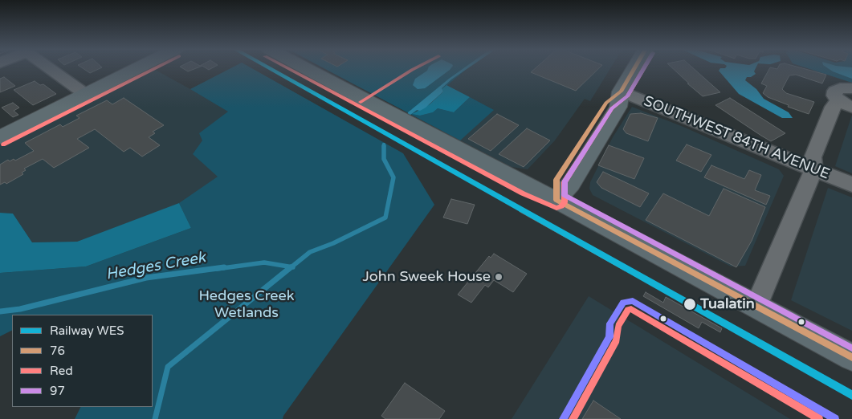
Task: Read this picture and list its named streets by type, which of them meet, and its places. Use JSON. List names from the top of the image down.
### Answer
{
  "streets": {
    "street": ["SOUTHWEST 84TH AVENUE"]
  },
  "water": ["Hedges Creek"],
  "parks": ["Hedges Creek Wetlands"],
  "places": ["John Sweek House", "Tualatin"],
  "lines": [
    "rail line WES",
    "transit line 76",
    "transit line Red",
    "transit line 97"
  ],
  "legend": [
    "Railway WES",
    "76",
    "Red",
    "97"
  ]
}
